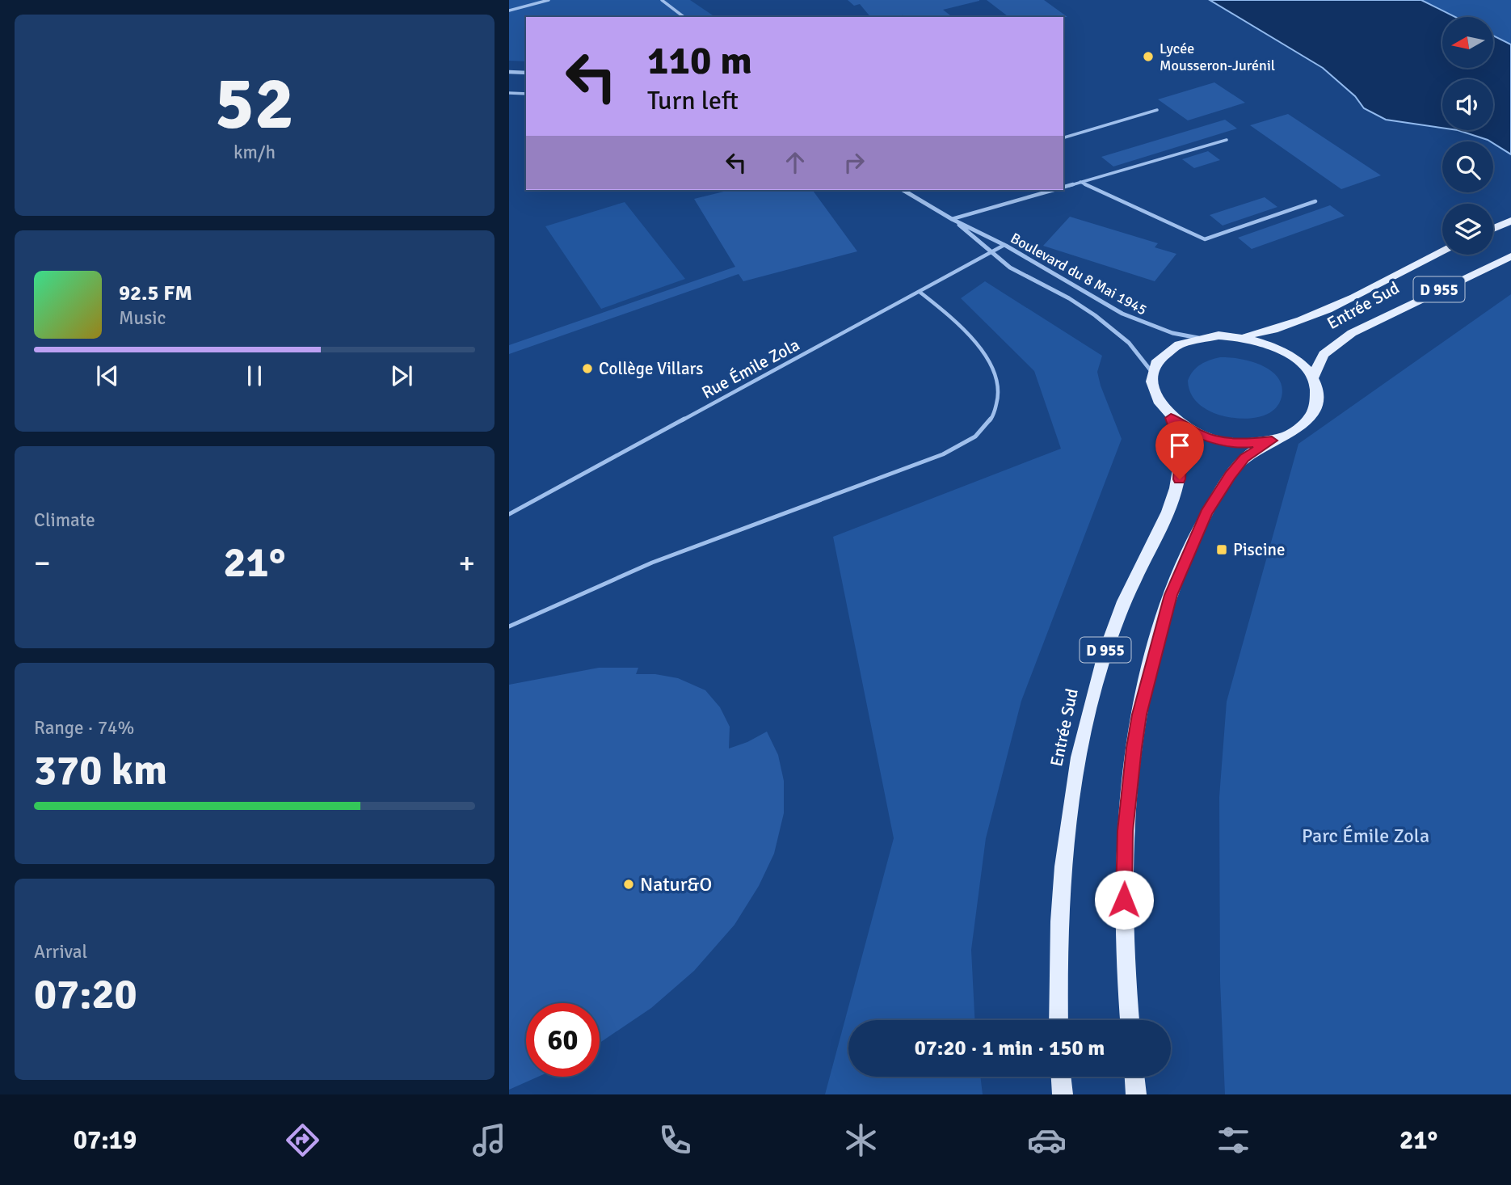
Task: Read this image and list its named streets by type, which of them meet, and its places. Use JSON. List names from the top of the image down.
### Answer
{
  "streets": {
    "main road": ["D 955", "Entrée Sud"],
    "street": ["Boulevard du 8 Mai 1945"],
    "lane": ["Rue Émile Zola"]
  },
  "crossings": [
    ["Boulevard du 8 Mai 1945", "D 955"],
    ["Boulevard du 8 Mai 1945", "Entrée Sud"],
    ["Boulevard du 8 Mai 1945", "Rue Émile Zola"],
    ["D 955", "Entrée Sud"]
  ],
  "parks": ["Parc Émile Zola"],
  "places": {
    "other": ["Lycée Mousseron-Jurénil", "Collège Villars", "Natur&O"],
    "transit": ["Piscine"]
  },
  "north": "left",
  "page": {
    "tile": [
      ["52", "km/h"],
      "Climate",
      ["Range · 74%", "370 km"],
      ["Arrival", "07:20"]
    ],
    "turn": ["110 m", "Turn left"],
    "song": ["92.5 FM", "Music"],
    "heat": ["−", "21°", "+"],
    "limit": "60",
    "trip": "07:20 · 1 min · 150 m",
    "tabs": ["07:19", "21°"]
  }
}
